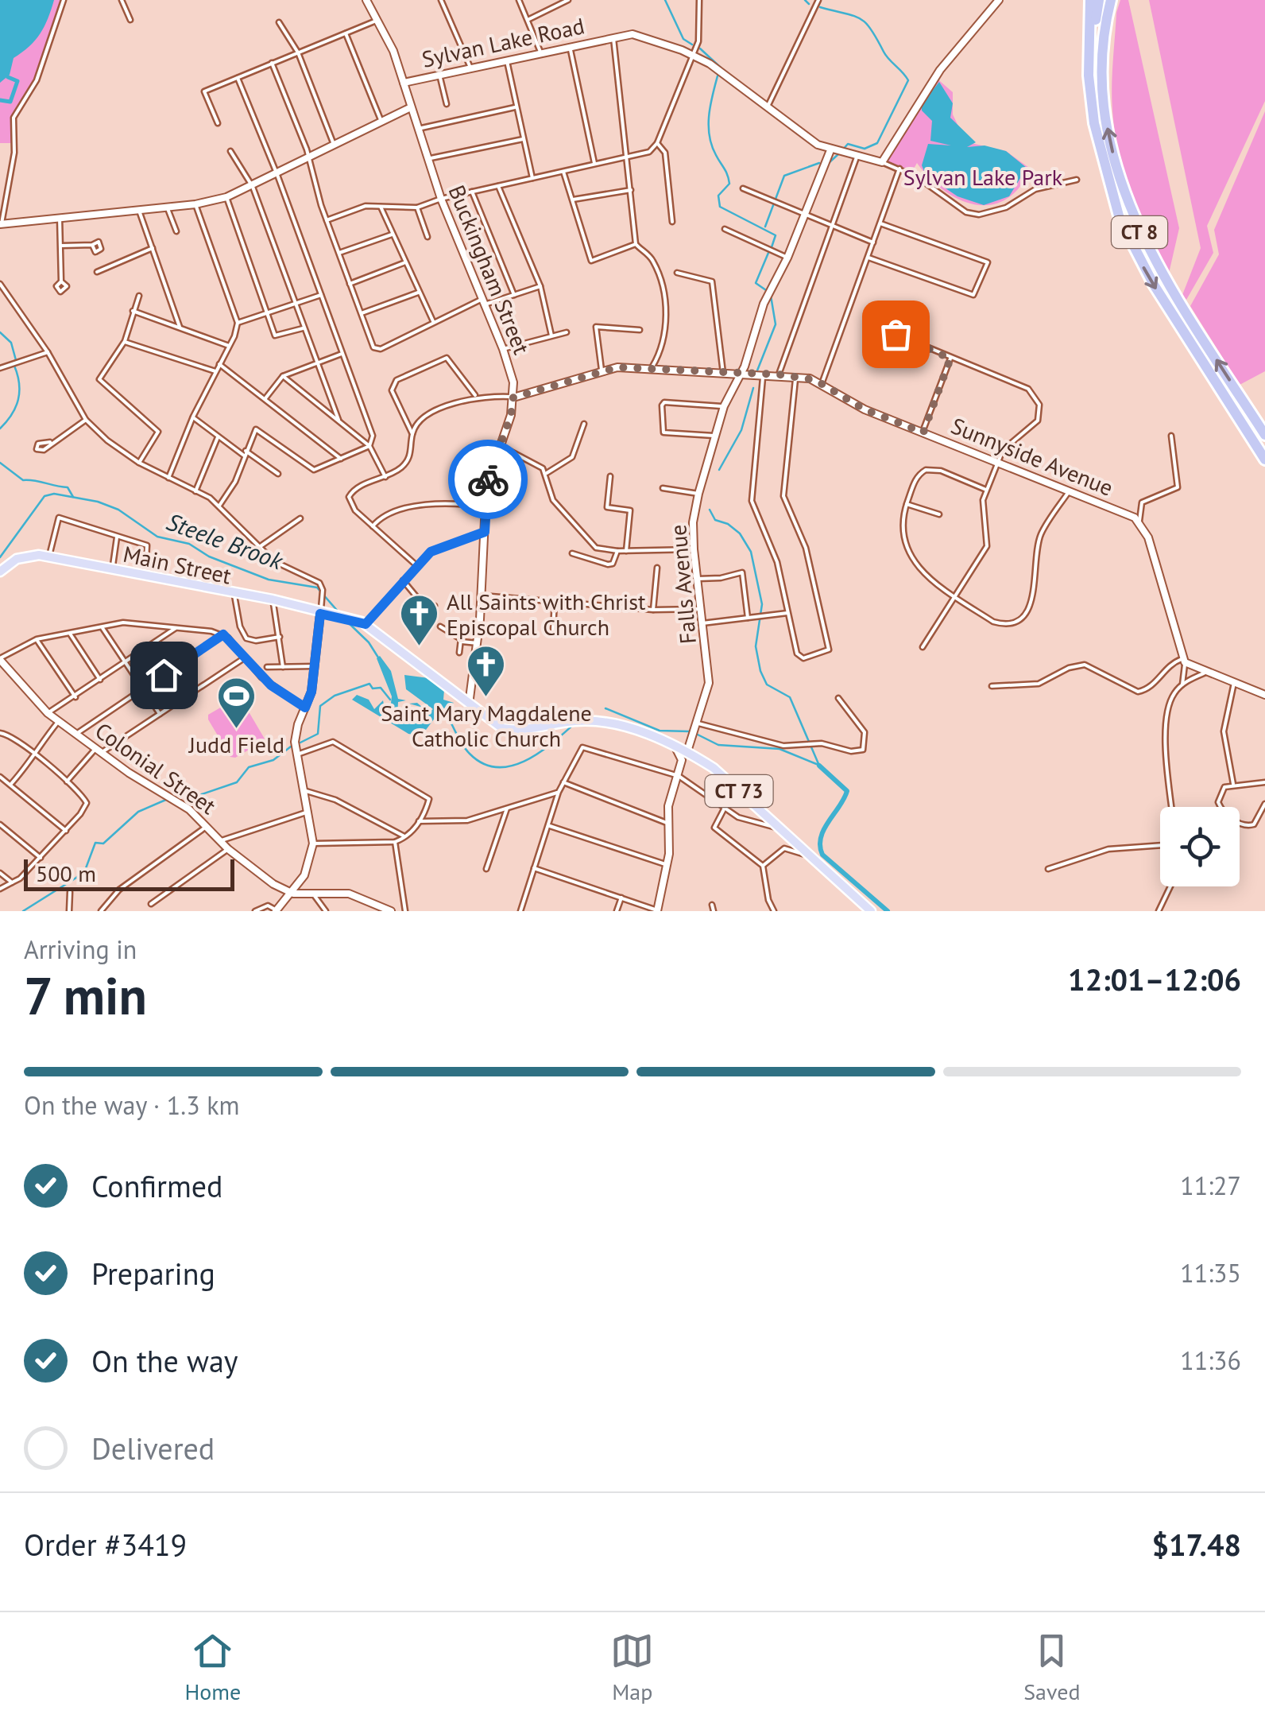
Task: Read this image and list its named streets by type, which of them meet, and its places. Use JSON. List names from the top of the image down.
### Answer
{
  "streets": {
    "highway": ["CT 8"],
    "main road": [
      "Sylvan Lake Road",
      "Buckingham Street",
      "Sunnyside Avenue",
      "Main Street",
      "Falls Avenue",
      "Colonial Street",
      "CT 73"
    ]
  },
  "crossings": [
    ["Sylvan Lake Road", "Buckingham Street"],
    ["Sylvan Lake Road", "Falls Avenue"],
    ["Buckingham Street", "Sunnyside Avenue"],
    ["Buckingham Street", "Main Street"],
    ["Sunnyside Avenue", "Falls Avenue"],
    ["Main Street", "CT 73"],
    ["Falls Avenue", "CT 73"]
  ],
  "water": ["Steele Brook"],
  "parks": ["Sylvan Lake Park"],
  "places": {
    "church": ["All Saints with Christ Episcopal Church", "Saint Mary Magdalene Catholic Church"],
    "sports": ["Judd Field"]
  },
  "scale_bar": "500 m",
  "page": {
    "scale": "500 m",
    "heading": ["7 min", "Arriving in", "12:01–12:06"],
    "panel": ["Order #3419", "$17.48"],
    "bar": "On the way · 1.3 km",
    "list": [
      ["Confirmed", "11:27"],
      ["Preparing", "11:35"],
      ["On the way", "11:36"],
      "Delivered"
    ],
    "tabs": ["Home", "Map", "Saved"]
  }
}
